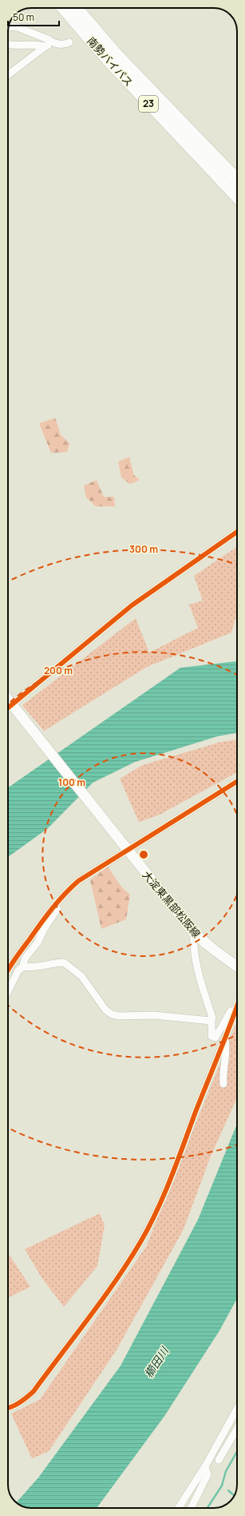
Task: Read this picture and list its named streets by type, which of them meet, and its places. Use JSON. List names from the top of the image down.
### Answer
{
  "streets": {
    "highway": ["南勢バイパス", "23"],
    "main road": ["大淀東黒部松阪線"]
  },
  "water": ["櫛田川"],
  "scale_bar": "50 m",
  "rings": ["300 m", "200 m", "100 m"]
}
